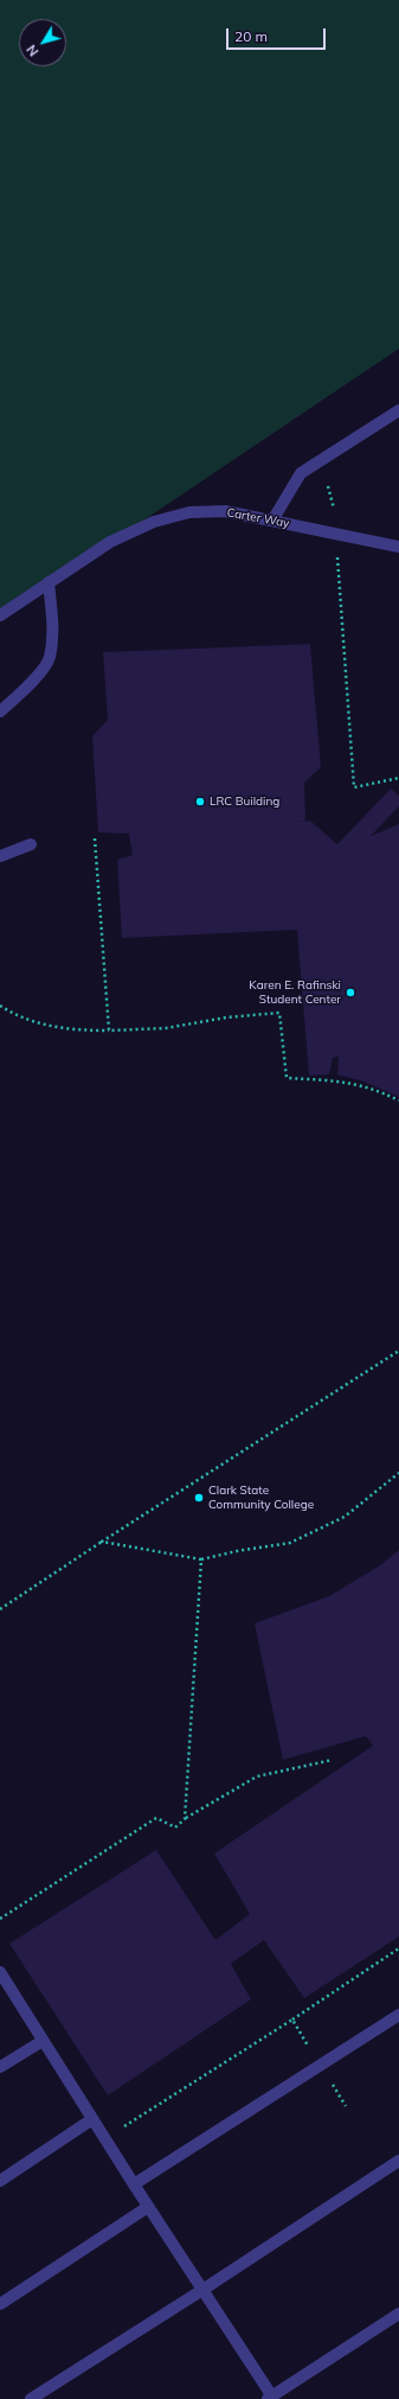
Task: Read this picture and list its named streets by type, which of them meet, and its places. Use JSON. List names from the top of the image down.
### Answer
{
  "streets": {
    "lane": ["Carter Way"]
  },
  "places": ["LRC Building", "Karen E. Rafinski Student Center", "Clark State Community College"],
  "scale_bar": "20 m",
  "north": "bottom left"
}
